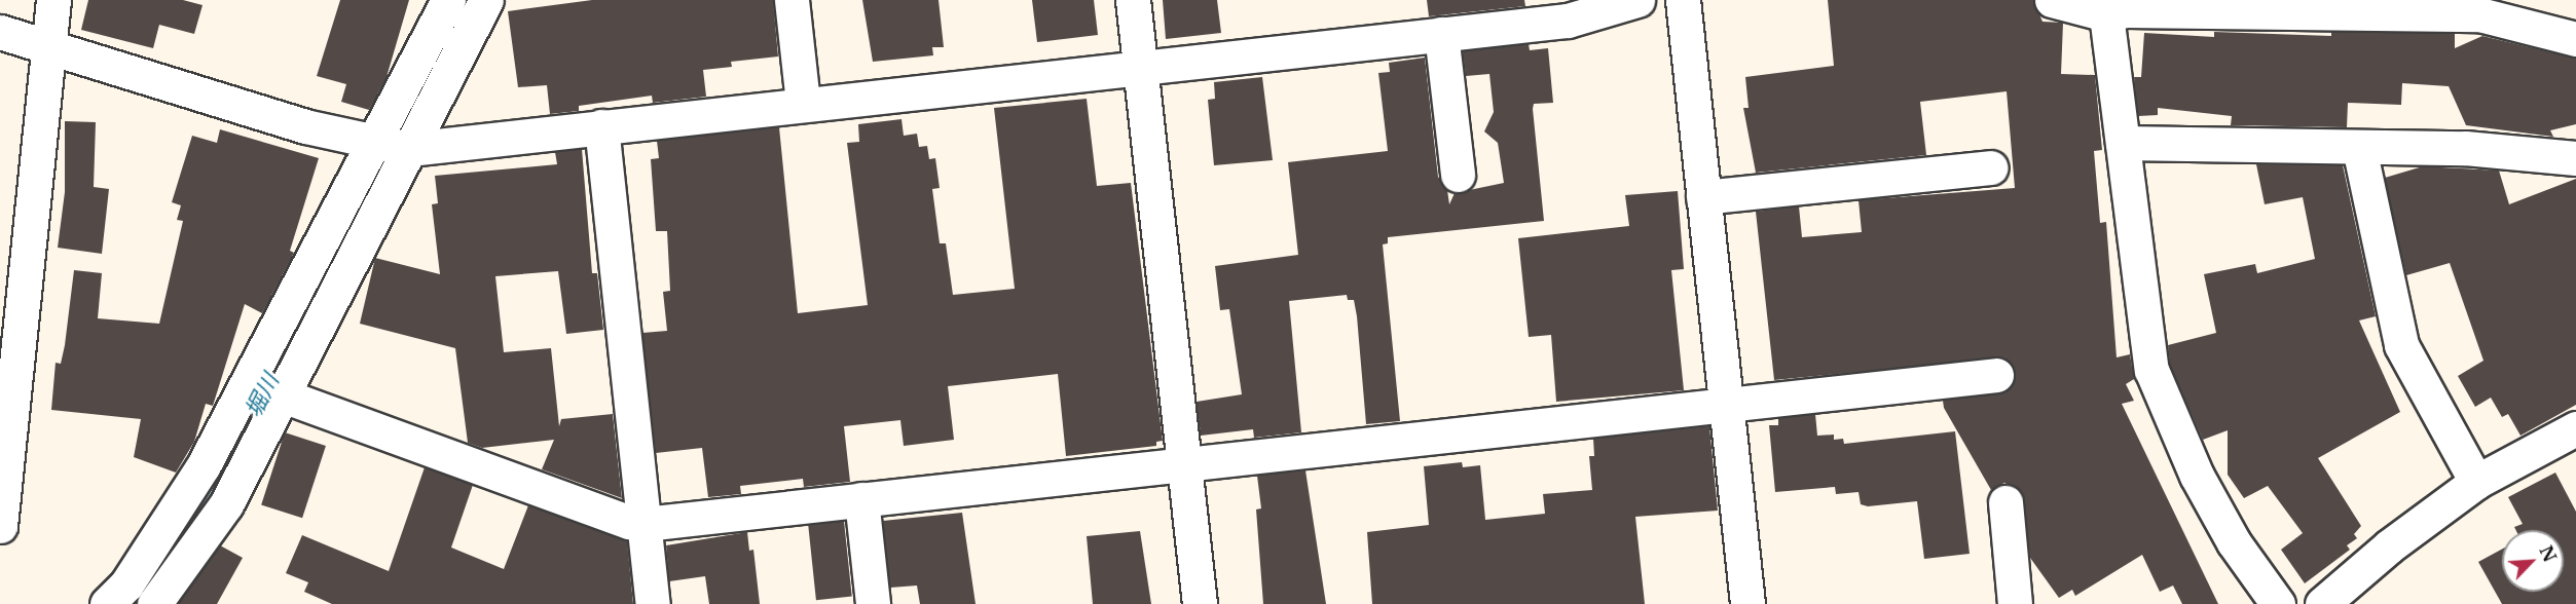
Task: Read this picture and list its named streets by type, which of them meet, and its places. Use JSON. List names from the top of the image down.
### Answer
{
  "water": ["堀川"],
  "north": "top right"
}
